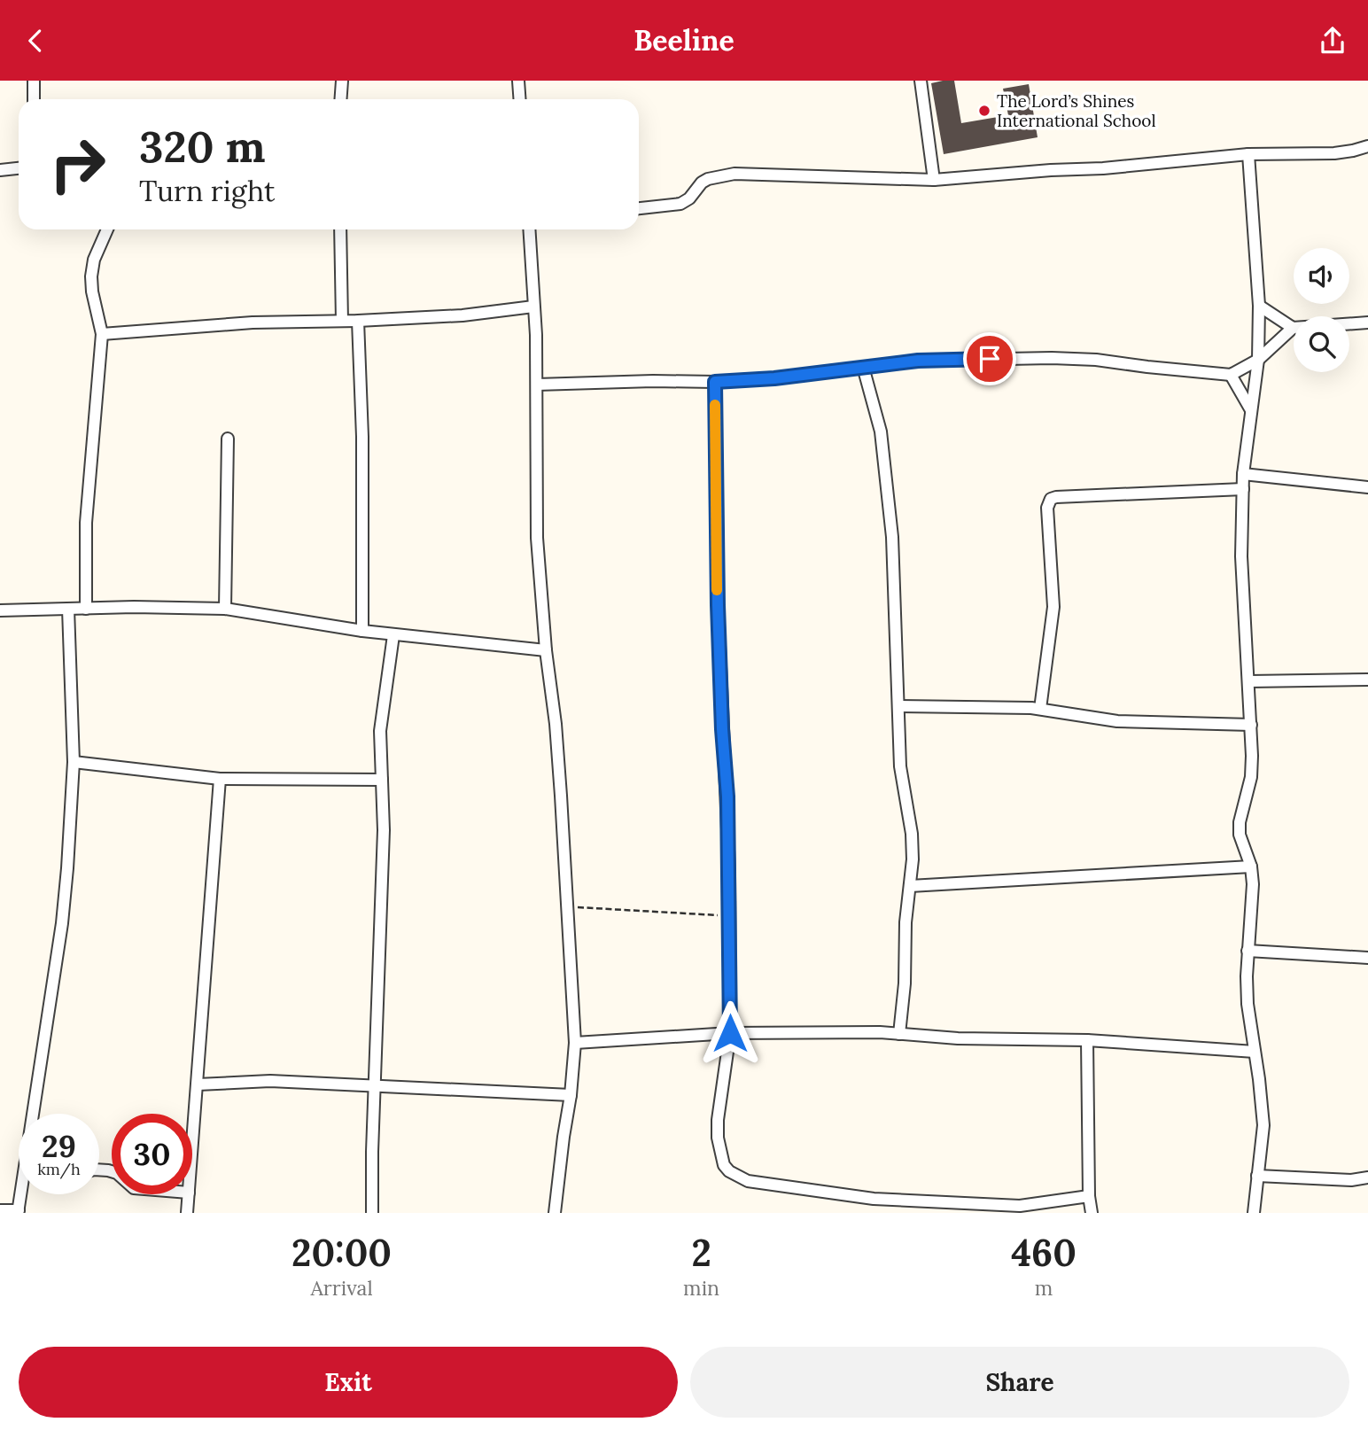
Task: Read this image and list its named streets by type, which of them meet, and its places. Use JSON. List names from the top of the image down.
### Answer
{
  "places": ["The Lord’s Shines International School"],
  "page": {
    "header": "Beeline",
    "turn": ["320 m", "Turn right"],
    "speed": "29 km/h",
    "limit": "30",
    "eta": [
      "20:00",
      "Arrival",
      "2",
      "min",
      "460",
      "m"
    ],
    "buttons": ["Exit", "Share"]
  }
}
